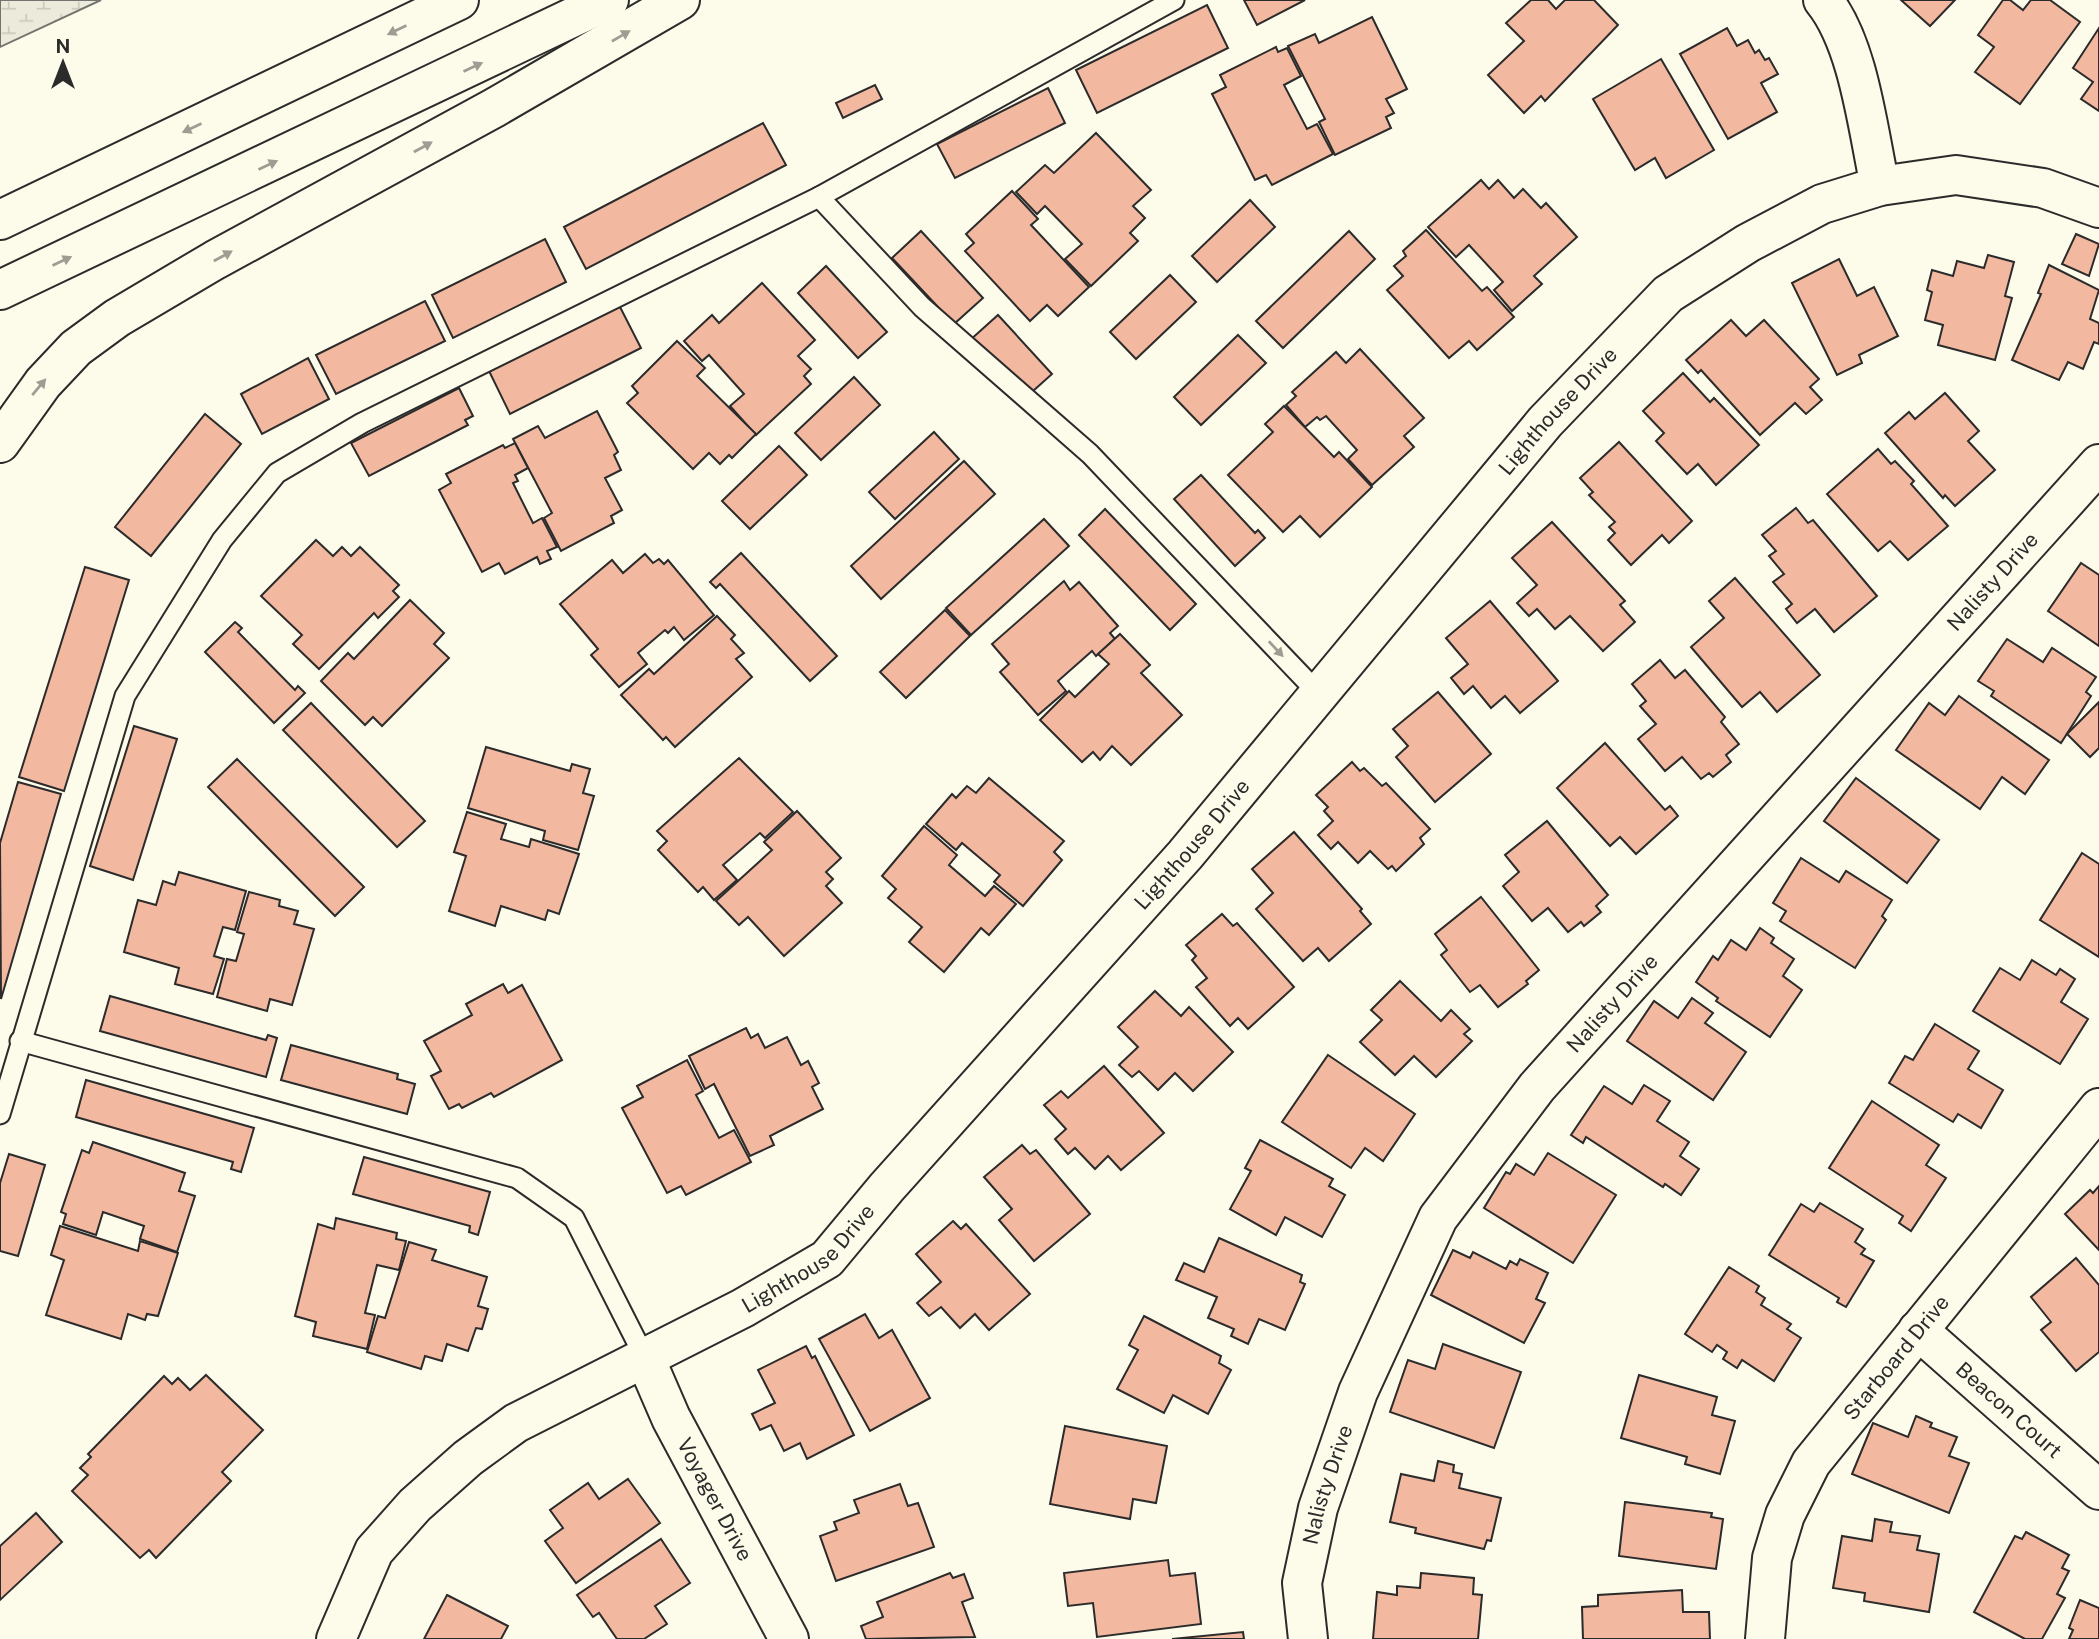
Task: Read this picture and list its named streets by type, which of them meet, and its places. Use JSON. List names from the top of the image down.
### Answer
{
  "streets": {
    "main road": [
      "Lighthouse Drive",
      "Nalisty Drive",
      "Starboard Drive",
      "Beacon Court",
      "Voyager Drive"
    ]
  },
  "crossings": [
    ["Lighthouse Drive", "Voyager Drive"],
    ["Starboard Drive", "Beacon Court"]
  ],
  "north": "top"
}
